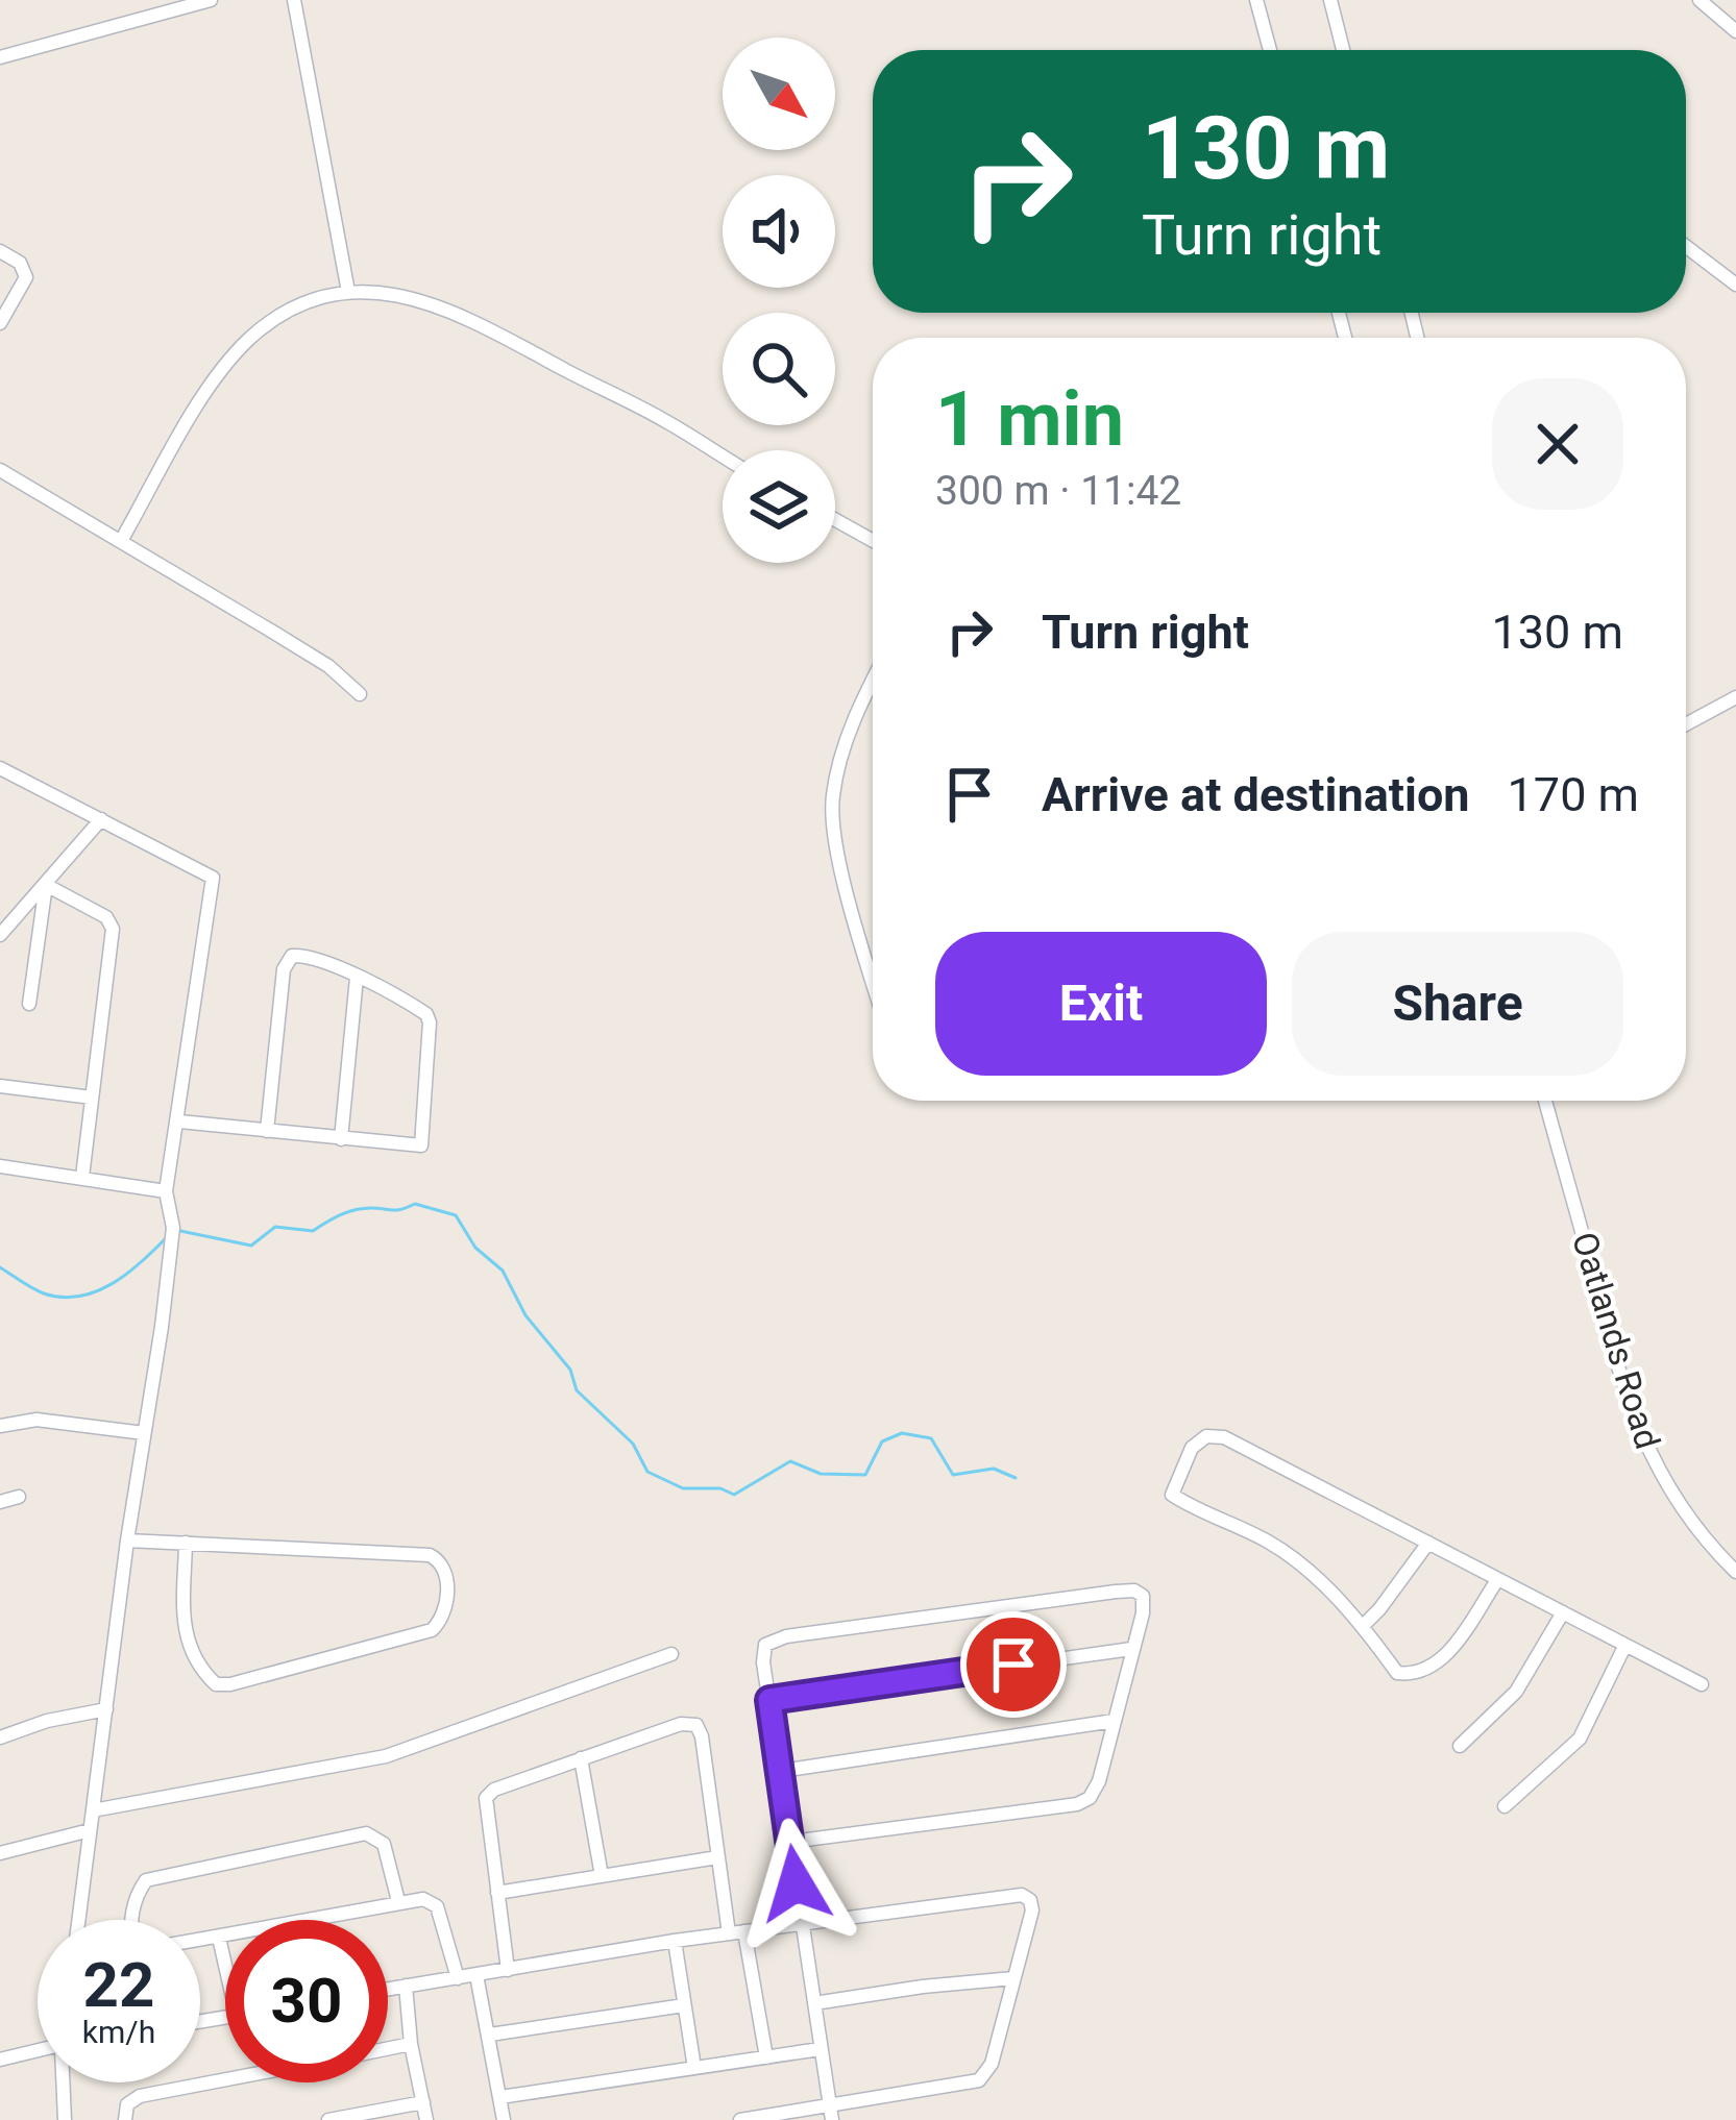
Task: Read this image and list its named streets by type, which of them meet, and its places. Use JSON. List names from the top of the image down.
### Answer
{
  "streets": {
    "street": ["Oatlands Road"]
  },
  "north": "bottom right",
  "page": {
    "turn": ["130 m", "Turn right"],
    "heading": ["1 min", "300 m · 11:42"],
    "list": [
      {
        "name": "Turn right",
        "value": "130 m"
      },
      {
        "name": "Arrive at destination",
        "value": "170 m"
      }
    ],
    "buttons": ["Exit", "Share"],
    "speed": "22 km/h",
    "limit": "30"
  }
}
